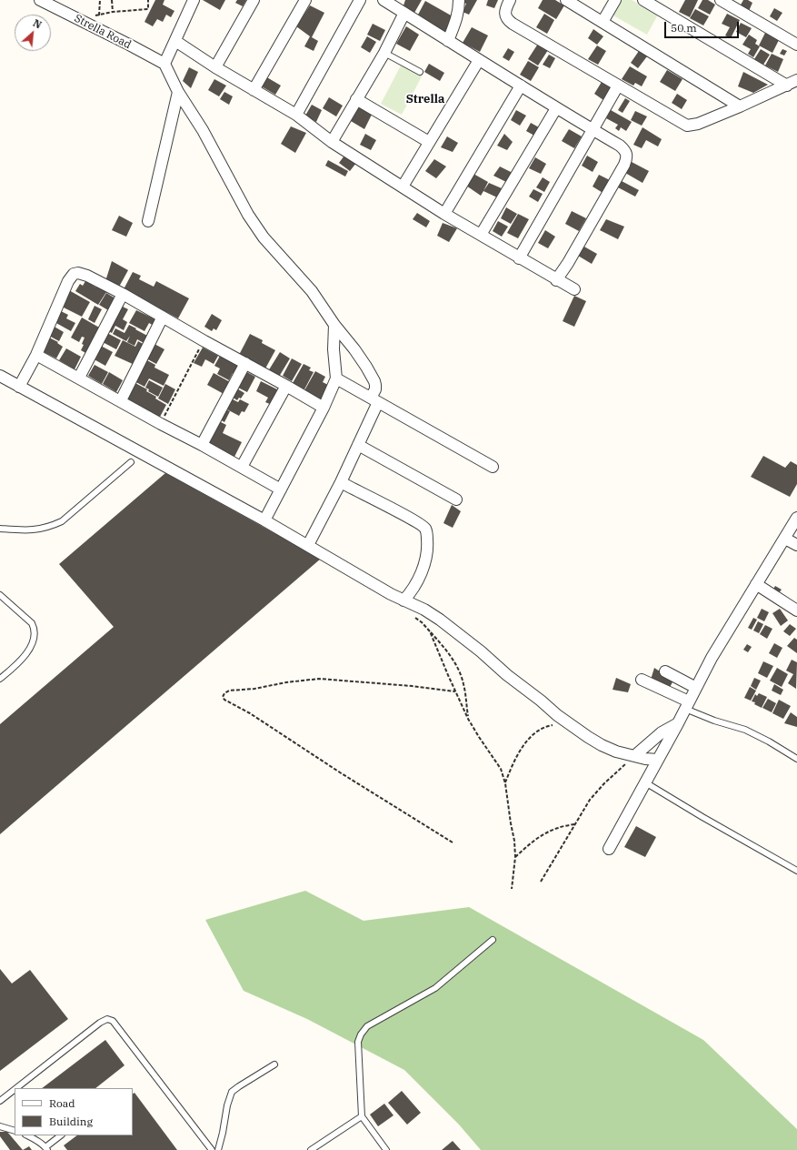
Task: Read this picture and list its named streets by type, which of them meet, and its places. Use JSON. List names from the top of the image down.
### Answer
{
  "streets": {
    "street": ["Strella Road"]
  },
  "districts": ["Strella"],
  "legend": ["Road", "Building"],
  "scale_bar": "50 m",
  "north": "top right"
}
